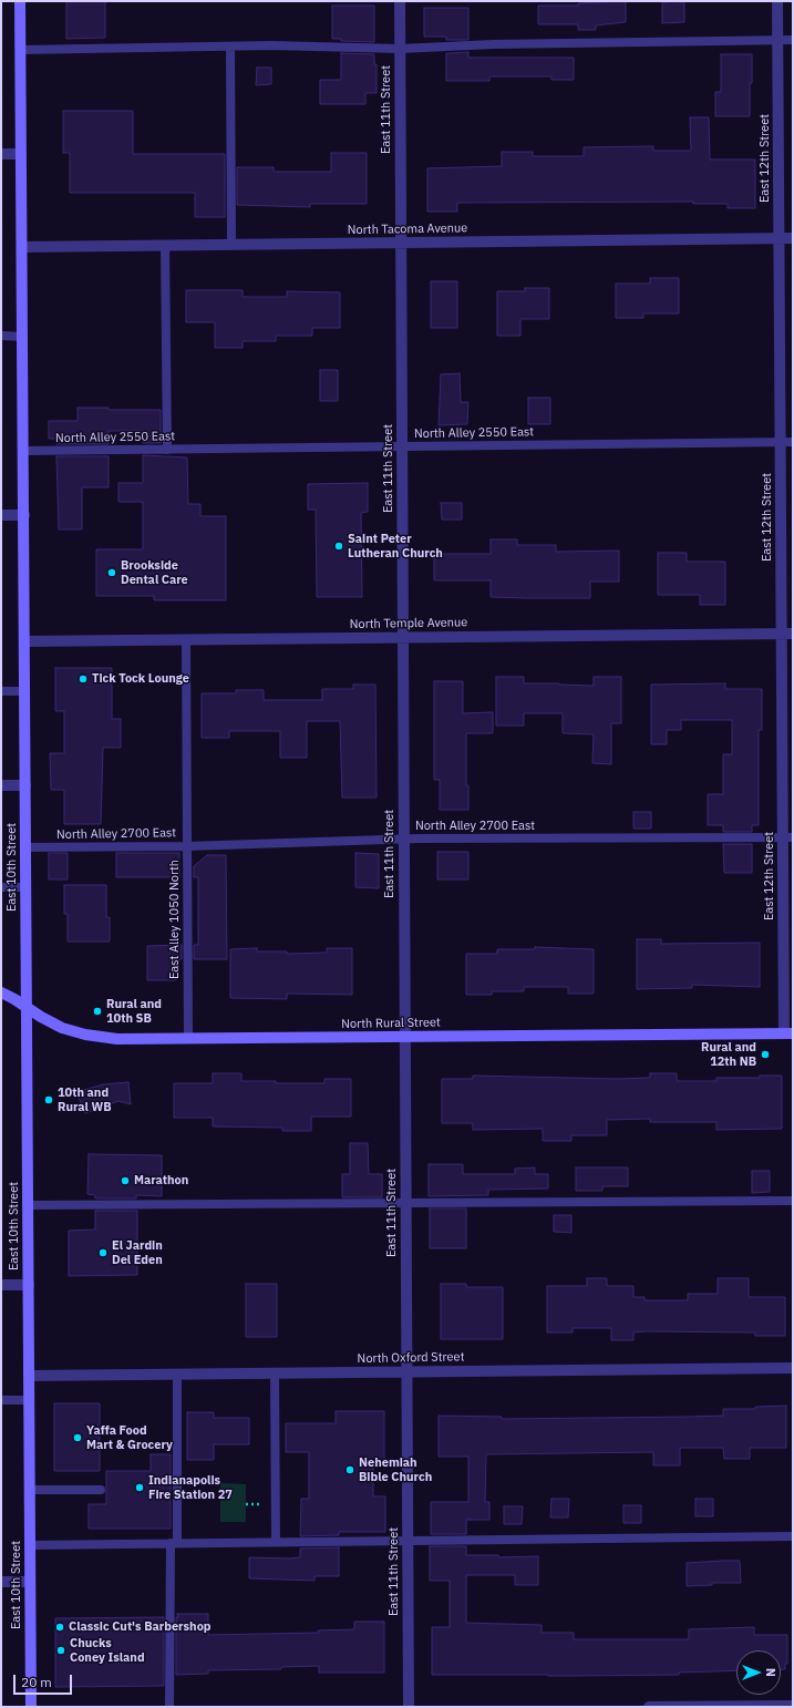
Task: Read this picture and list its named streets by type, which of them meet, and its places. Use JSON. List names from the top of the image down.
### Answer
{
  "streets": {
    "main road": ["East 10th Street", "North Rural Street"],
    "street": [
      "East 11th Street",
      "East 12th Street",
      "North Tacoma Avenue",
      "North Temple Avenue",
      "North Oxford Street"
    ],
    "lane": ["North Alley 2550 East", "North Alley 2700 East", "East Alley 1050 North"]
  },
  "crossings": [
    ["East 11th Street", "North Tacoma Avenue"],
    ["East 11th Street", "North Alley 2550 East"],
    ["East 11th Street", "North Temple Avenue"],
    ["East 11th Street", "North Alley 2700 East"],
    ["East 11th Street", "North Rural Street"],
    ["East 11th Street", "North Oxford Street"],
    ["East 12th Street", "North Tacoma Avenue"],
    ["East 12th Street", "North Alley 2550 East"],
    ["East 12th Street", "North Temple Avenue"],
    ["East 12th Street", "North Alley 2700 East"],
    ["East 12th Street", "North Rural Street"],
    ["North Tacoma Avenue", "East 10th Street"],
    ["North Alley 2550 East", "East 10th Street"],
    ["North Temple Avenue", "East 10th Street"],
    ["North Temple Avenue", "East Alley 1050 North"],
    ["North Alley 2700 East", "East 10th Street"],
    ["North Alley 2700 East", "East Alley 1050 North"],
    ["East 10th Street", "North Rural Street"],
    ["East 10th Street", "North Oxford Street"],
    ["East Alley 1050 North", "North Rural Street"]
  ],
  "places": [
    "Saint Peter Lutheran Church",
    "Brookside Dental Care",
    "Tick Tock Lounge",
    "Rural and 10th SB",
    "Rural and 12th NB",
    "10th and Rural WB",
    "Marathon",
    "El Jardin Del Eden",
    "Yaffa Food Mart & Grocery",
    "Nehemiah Bible Church",
    "Indianapolis Fire Station 27",
    "Classic Cut's Barbershop",
    "Chucks Coney Island"
  ],
  "scale_bar": "20 m",
  "north": "right"
}
